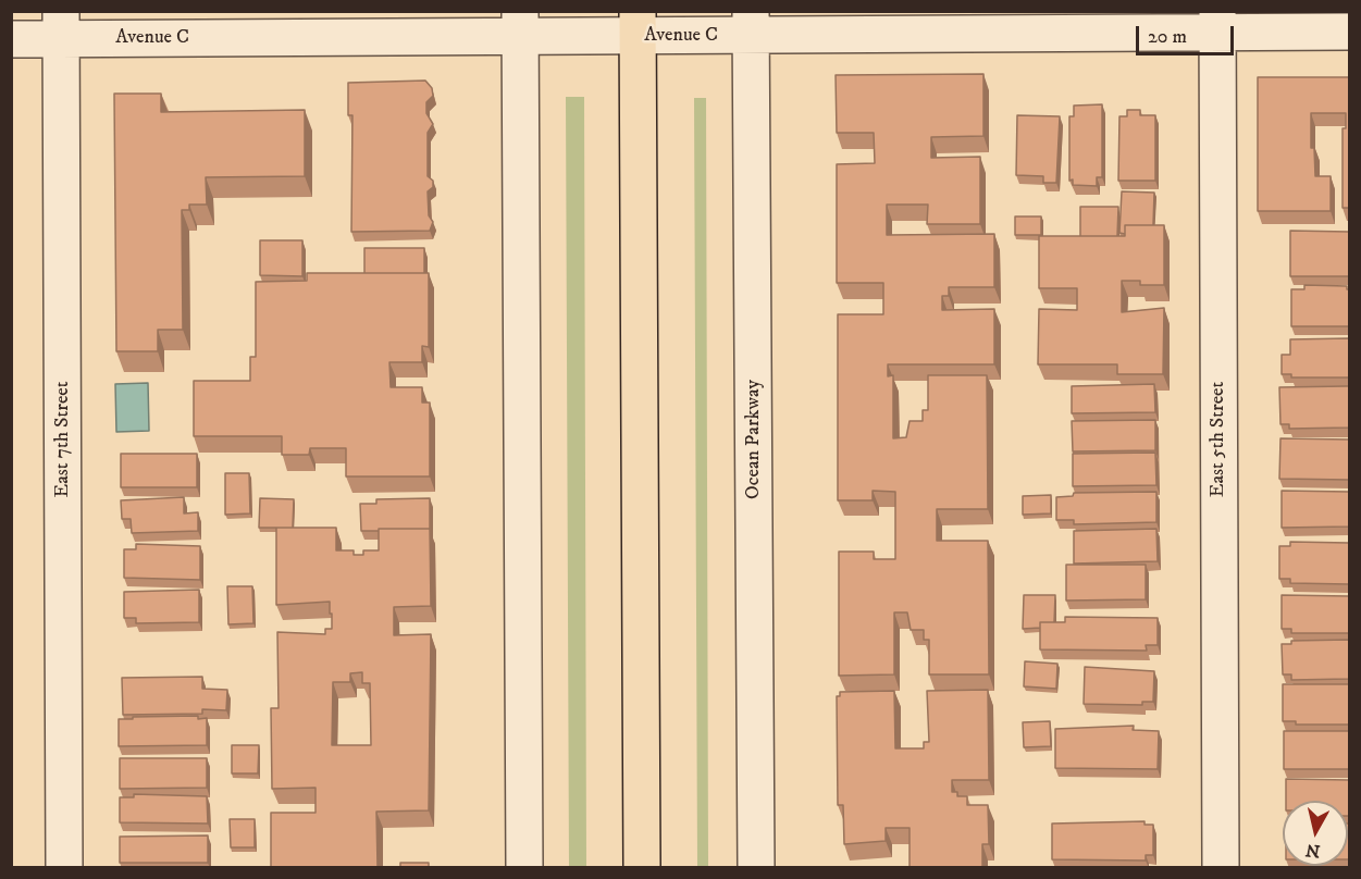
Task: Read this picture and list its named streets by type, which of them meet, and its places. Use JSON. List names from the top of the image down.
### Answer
{
  "streets": {
    "street": [
      "Avenue C",
      "East 7th Street",
      "Ocean Parkway",
      "East 5th Street"
    ]
  },
  "crossings": [
    ["Avenue C", "East 7th Street"],
    ["Avenue C", "Ocean Parkway"],
    ["Avenue C", "East 5th Street"]
  ],
  "scale_bar": "20 m",
  "north": "bottom"
}
